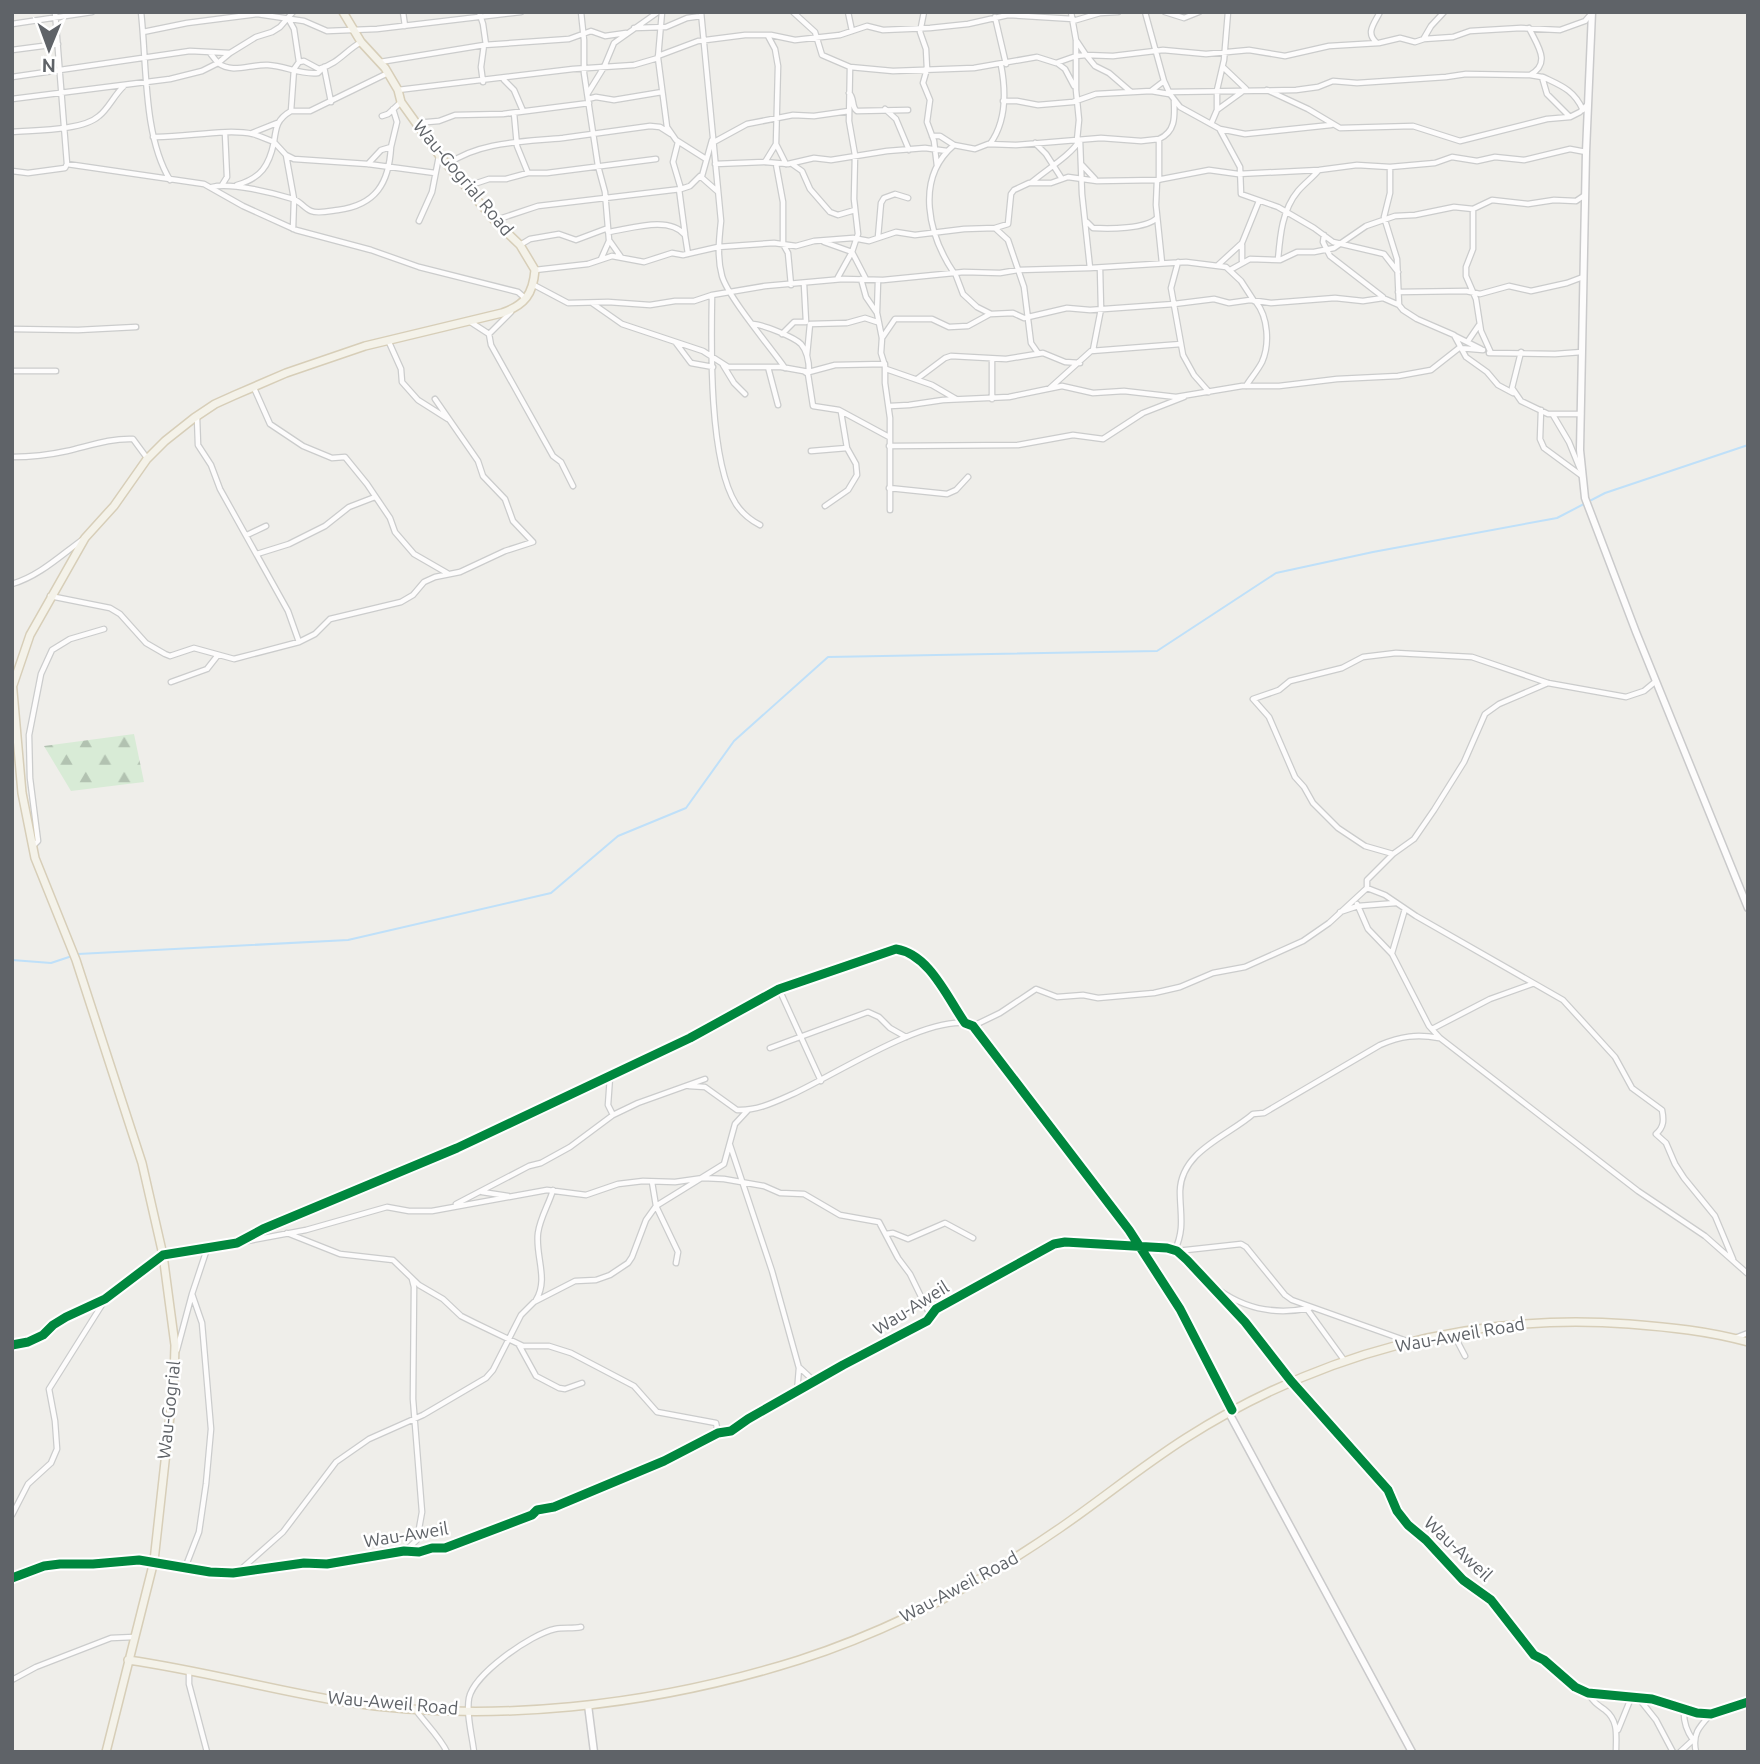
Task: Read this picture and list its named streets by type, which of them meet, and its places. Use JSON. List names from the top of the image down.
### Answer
{
  "streets": {
    "main road": ["Wau-Gogrial Road", "Wau-Aweil Road", "Wau-Gogrial"],
    "street": ["Wau-Aweil"]
  },
  "crossings": [
    ["Wau-Aweil", "Wau-Aweil Road"],
    ["Wau-Aweil", "Wau-Gogrial"],
    ["Wau-Aweil Road", "Wau-Gogrial"]
  ],
  "north": "bottom"
}
